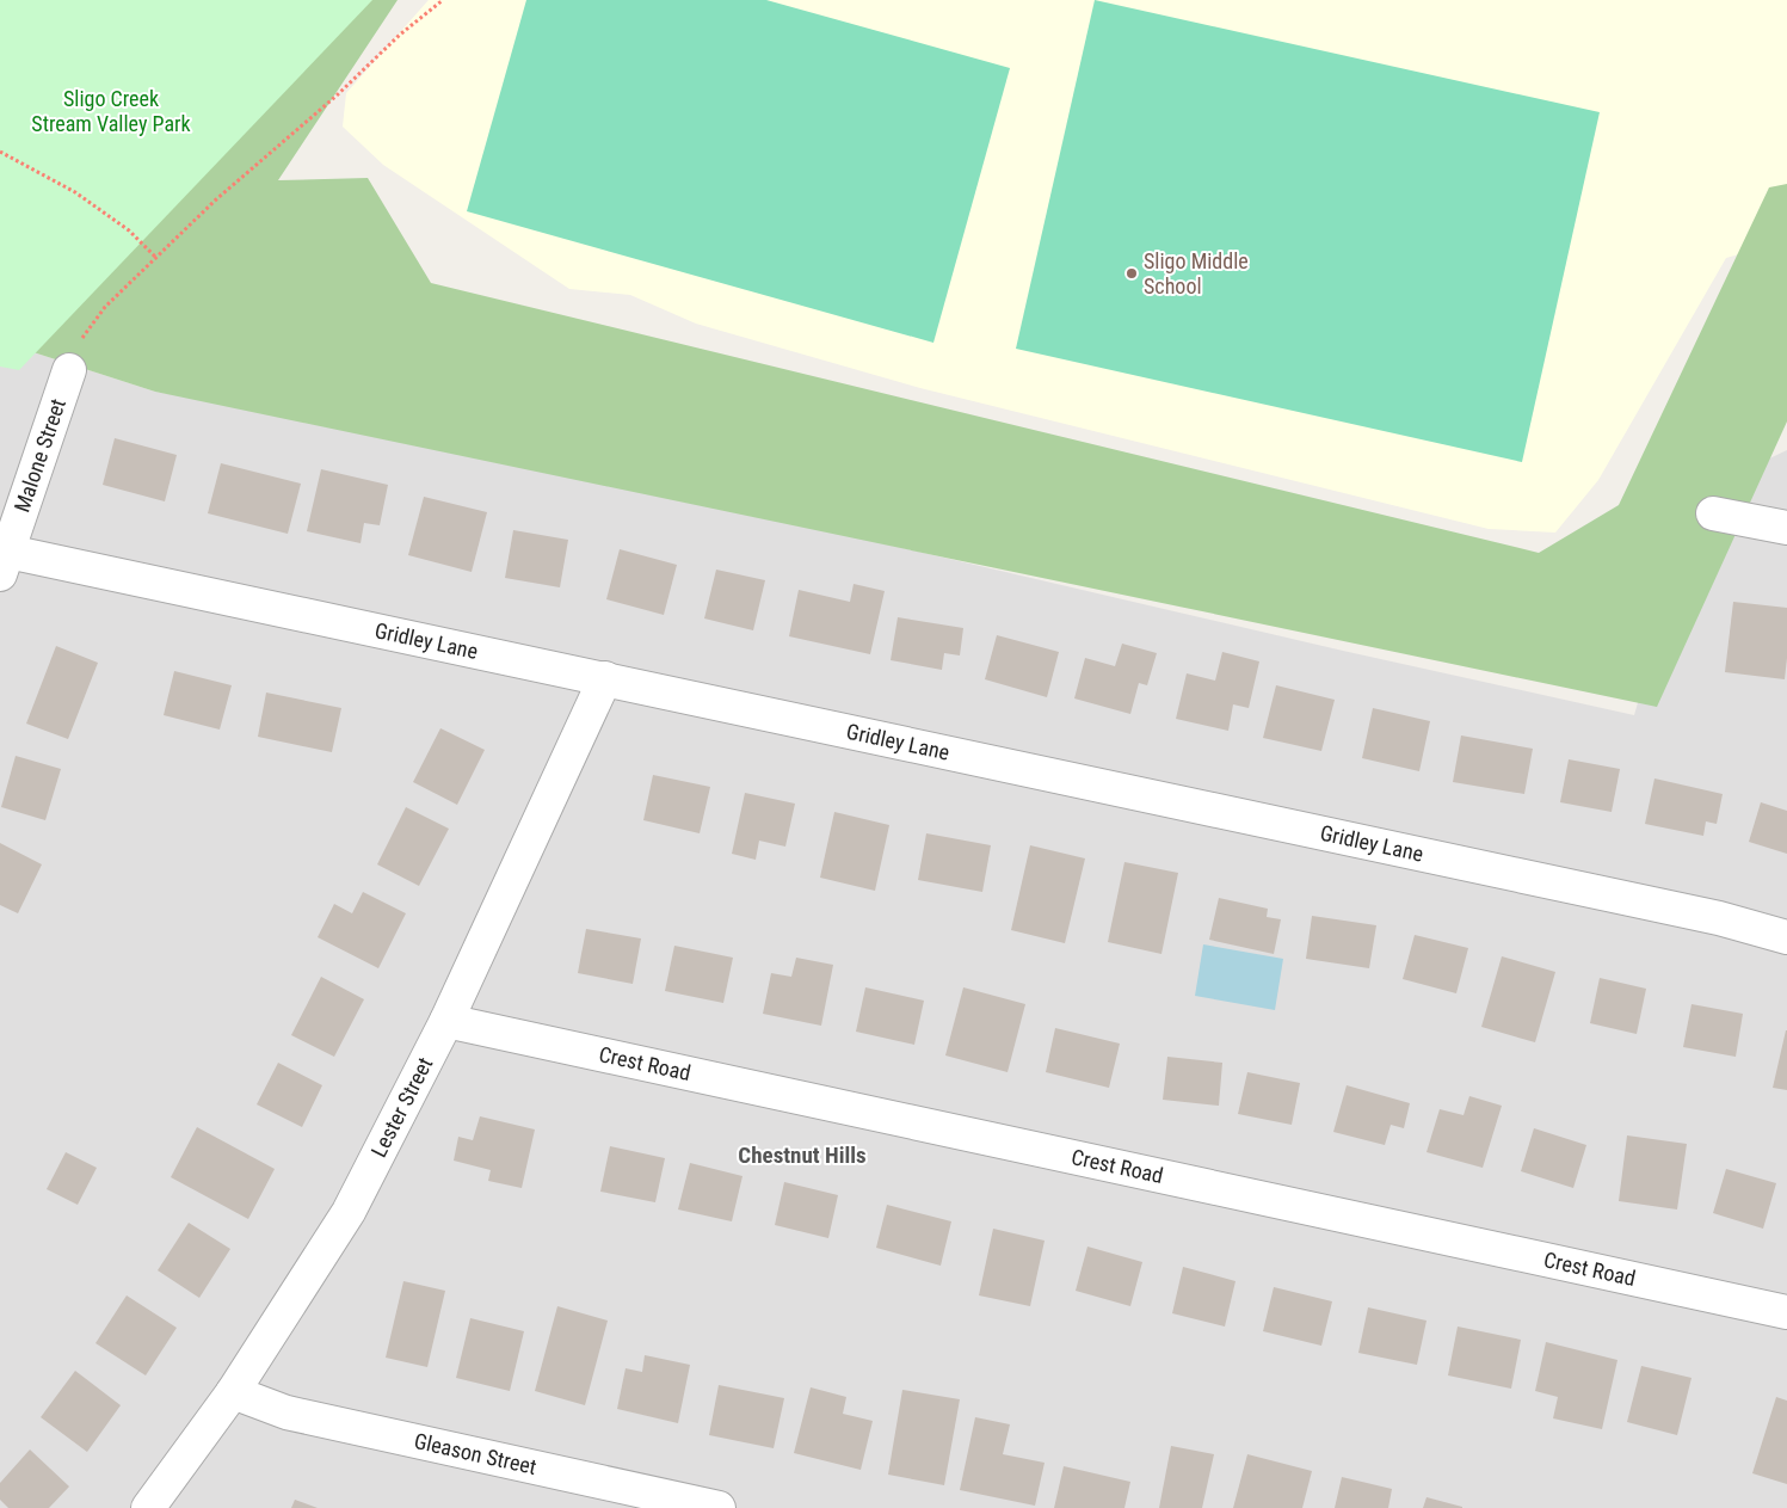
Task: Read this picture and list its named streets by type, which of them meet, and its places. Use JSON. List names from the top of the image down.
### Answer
{
  "streets": {
    "street": [
      "Malone Street",
      "Gridley Lane",
      "Crest Road",
      "Lester Street",
      "Gleason Street"
    ]
  },
  "crossings": [
    ["Malone Street", "Gridley Lane"],
    ["Gridley Lane", "Lester Street"],
    ["Crest Road", "Lester Street"],
    ["Lester Street", "Gleason Street"]
  ],
  "districts": ["Chestnut Hills"],
  "parks": ["Sligo Creek Stream Valley Park"],
  "places": ["Sligo Middle School"]
}
